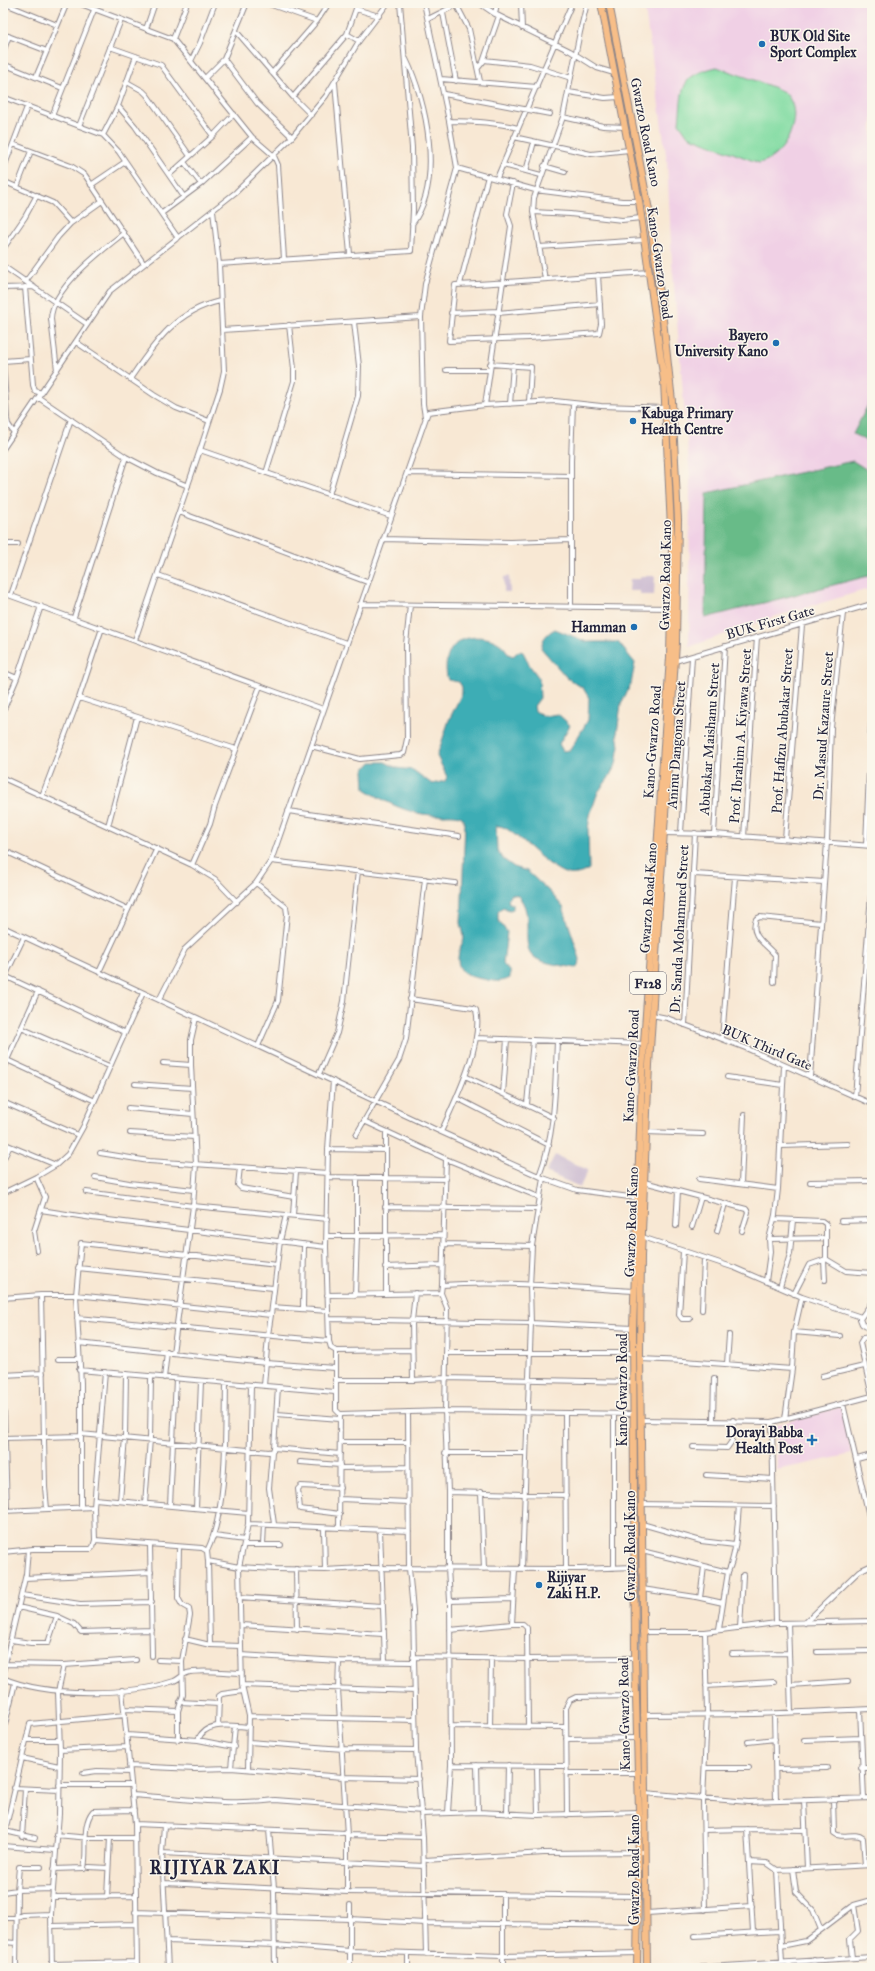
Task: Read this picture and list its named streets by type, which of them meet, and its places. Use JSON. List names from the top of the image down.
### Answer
{
  "streets": {
    "main road": ["Gwarzo Road Kano", "Kano-Gwarzo Road", "F128"],
    "street": [
      "BUK First Gate",
      "Dr. Masud Kazaure Street",
      "Prof. Hafizu Abubakar Street",
      "Prof. Ibrahim A. Kiyawa Street",
      "Abubakar Maishanu Street",
      "Aninu Dangona Street",
      "Dr. Sanda Mohammed Street",
      "BUK Third Gate"
    ]
  },
  "crossings": [
    ["Gwarzo Road Kano", "Kano-Gwarzo Road"],
    ["Gwarzo Road Kano", "BUK First Gate"],
    ["Gwarzo Road Kano", "BUK Third Gate"],
    ["BUK First Gate", "Dr. Masud Kazaure Street"],
    ["BUK First Gate", "Prof. Hafizu Abubakar Street"],
    ["BUK First Gate", "Prof. Ibrahim A. Kiyawa Street"],
    ["BUK First Gate", "Abubakar Maishanu Street"],
    ["BUK First Gate", "Aninu Dangona Street"],
    ["Dr. Masud Kazaure Street", "BUK Third Gate"],
    ["Dr. Sanda Mohammed Street", "BUK Third Gate"]
  ],
  "districts": ["RIJIYAR ZAKI"],
  "places": {
    "other": [
      "BUK Old Site Sport Complex",
      "Bayero University Kano",
      "Kabuga Primary Health Centre",
      "Hamman",
      "Rijiyar Zaki H.P."
    ],
    "health": ["Dorayi Babba Health Post"]
  }
}
